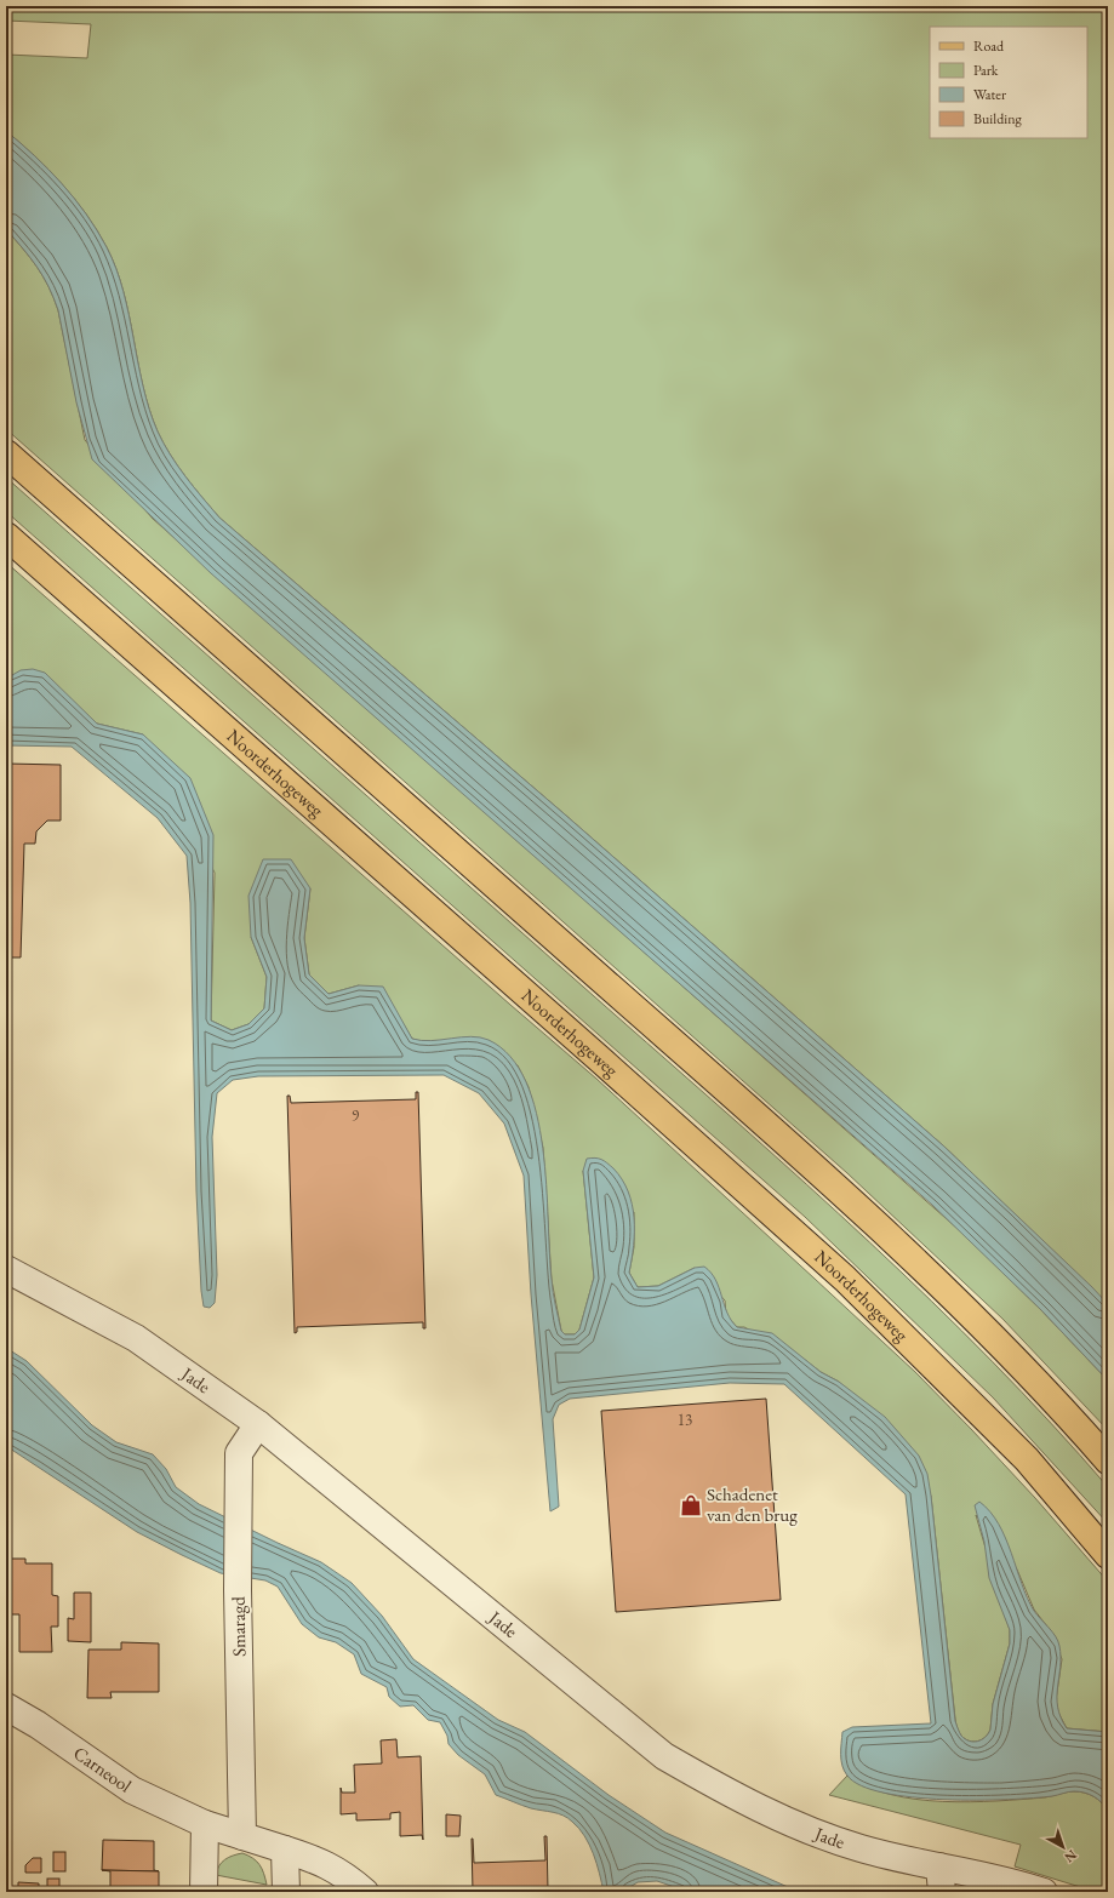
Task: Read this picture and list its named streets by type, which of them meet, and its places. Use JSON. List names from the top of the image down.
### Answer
{
  "streets": {
    "main road": ["Noorderhogeweg"],
    "street": ["Jade", "Smaragd", "Carneool"]
  },
  "crossings": [
    ["Jade", "Smaragd"]
  ],
  "places": {
    "shop": ["Schadenet van den brug"]
  },
  "house_numbers": ["9", "13"],
  "legend": [
    "Road",
    "Park",
    "Water",
    "Building"
  ],
  "north": "bottom right"
}
